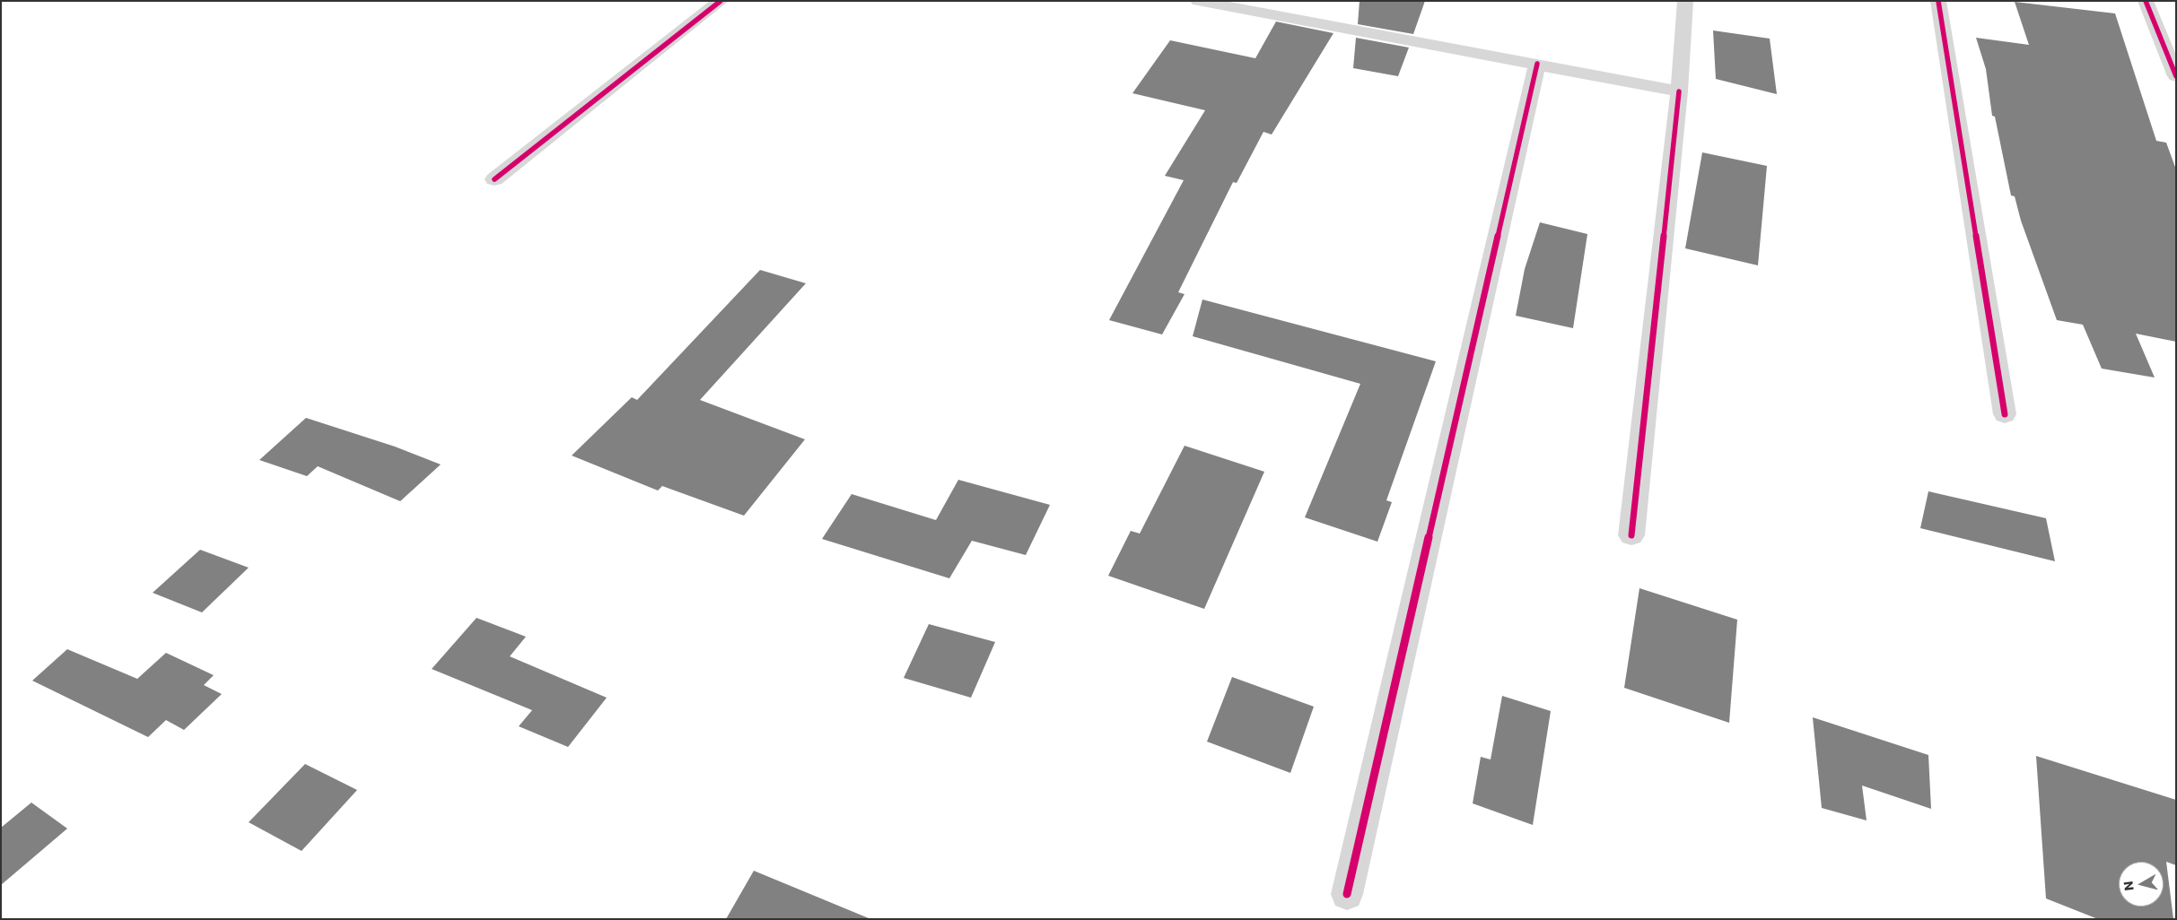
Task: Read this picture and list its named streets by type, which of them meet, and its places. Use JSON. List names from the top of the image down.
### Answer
{
  "north": "left"
}
